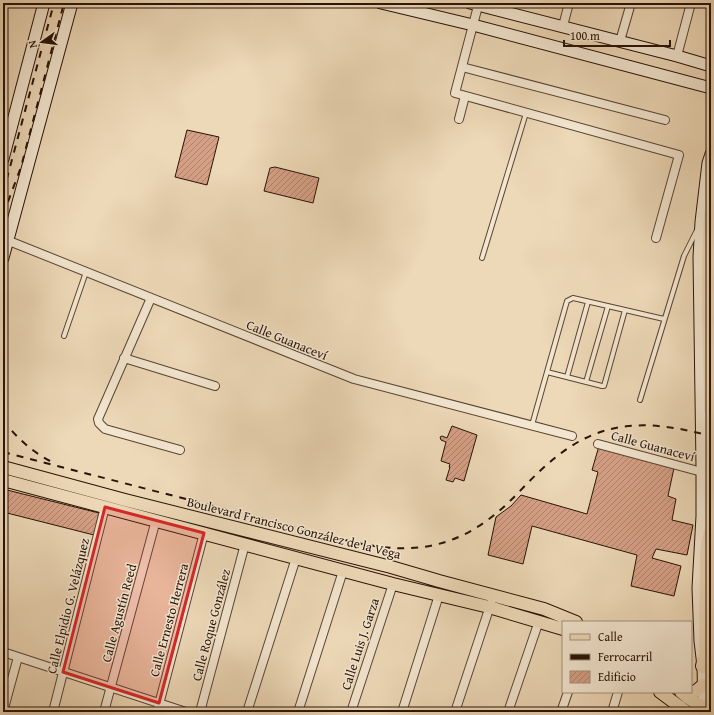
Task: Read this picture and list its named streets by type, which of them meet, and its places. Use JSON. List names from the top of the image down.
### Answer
{
  "streets": {
    "main road": ["Boulevard Francisco González de la Vega"],
    "street": [
      "Calle Guanaceví",
      "Calle Elpidio G. Velázquez",
      "Calle Agustín Reed",
      "Calle Ernesto Herrera",
      "Calle Roque González",
      "Calle Luis J. Garza"
    ]
  },
  "crossings": [
    ["Boulevard Francisco González de la Vega", "Calle Elpidio G. Velázquez"],
    ["Boulevard Francisco González de la Vega", "Calle Agustín Reed"],
    ["Boulevard Francisco González de la Vega", "Calle Ernesto Herrera"],
    ["Boulevard Francisco González de la Vega", "Calle Roque González"],
    ["Boulevard Francisco González de la Vega", "Calle Luis J. Garza"]
  ],
  "legend": ["Calle", "Ferrocarril", "Edificio"],
  "scale_bar": "100 m",
  "north": "left"
}
